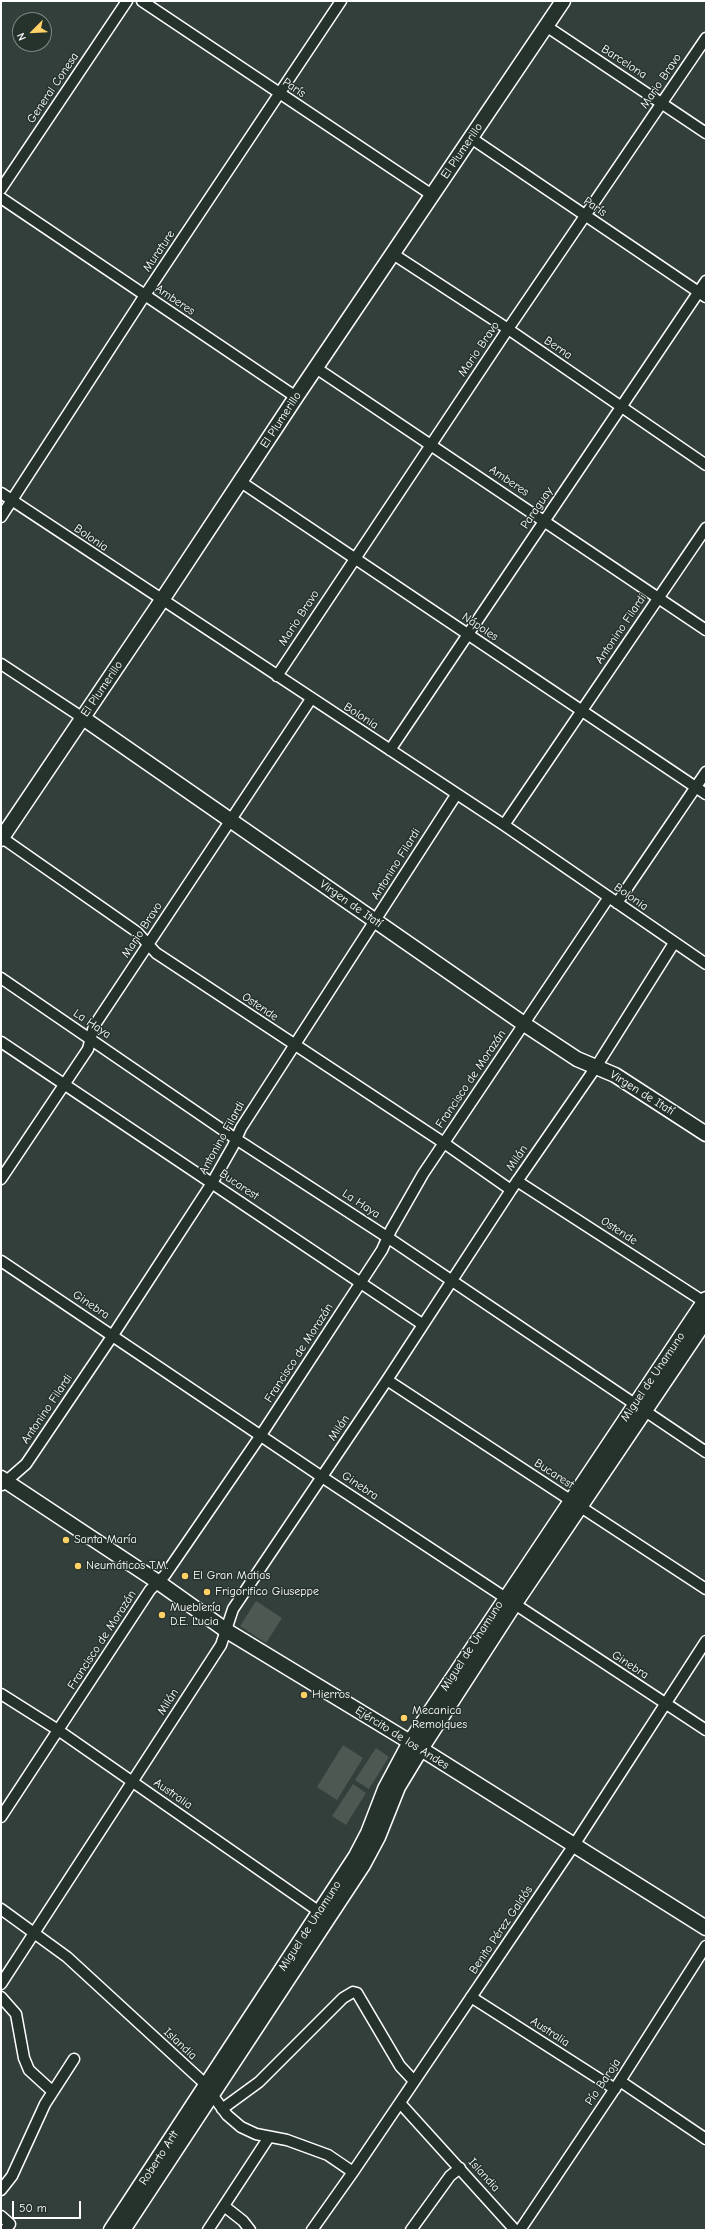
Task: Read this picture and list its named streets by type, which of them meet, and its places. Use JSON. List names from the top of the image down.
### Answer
{
  "streets": {
    "street": [
      "Barcelona",
      "Mario Bravo",
      "General Conesa",
      "París",
      "El Plumerillo",
      "Murature",
      "Amberes",
      "Berna",
      "Paraguay",
      "Bolonia",
      "Nápoles",
      "Antonino Filardi",
      "Virgen de Itatí",
      "Ostende",
      "La Haya",
      "Francisco de Morazán",
      "Milán",
      "Bucarest",
      "Ginebra",
      "Miguel de Unamuno",
      "Ejército de los Andes",
      "Australia",
      "Benito Pérez Galdós",
      "Islandia",
      "Pío Baroja",
      "Roberto Arlt"
    ]
  },
  "crossings": [
    ["Barcelona", "Mario Bravo"],
    ["Barcelona", "El Plumerillo"],
    ["Mario Bravo", "París"],
    ["Mario Bravo", "Amberes"],
    ["Mario Bravo", "Berna"],
    ["Mario Bravo", "Bolonia"],
    ["Mario Bravo", "Nápoles"],
    ["Mario Bravo", "Virgen de Itatí"],
    ["Mario Bravo", "Ostende"],
    ["Mario Bravo", "La Haya"],
    ["Mario Bravo", "Bucarest"],
    ["París", "El Plumerillo"],
    ["París", "Murature"],
    ["París", "Paraguay"],
    ["El Plumerillo", "Amberes"],
    ["El Plumerillo", "Berna"],
    ["El Plumerillo", "Bolonia"],
    ["El Plumerillo", "Nápoles"],
    ["El Plumerillo", "Virgen de Itatí"],
    ["El Plumerillo", "Ostende"],
    ["Murature", "Amberes"],
    ["Murature", "Bolonia"],
    ["Amberes", "Paraguay"],
    ["Amberes", "Antonino Filardi"],
    ["Berna", "Paraguay"],
    ["Paraguay", "Bolonia"],
    ["Paraguay", "Nápoles"],
    ["Bolonia", "Antonino Filardi"],
    ["Bolonia", "Francisco de Morazán"],
    ["Bolonia", "Milán"],
    ["Nápoles", "Antonino Filardi"],
    ["Nápoles", "Francisco de Morazán"],
    ["Antonino Filardi", "Virgen de Itatí"],
    ["Antonino Filardi", "Ostende"],
    ["Antonino Filardi", "La Haya"],
    ["Antonino Filardi", "Bucarest"],
    ["Antonino Filardi", "Ginebra"],
    ["Antonino Filardi", "Ejército de los Andes"],
    ["Virgen de Itatí", "Francisco de Morazán"],
    ["Virgen de Itatí", "Milán"],
    ["Ostende", "Francisco de Morazán"],
    ["Ostende", "Milán"],
    ["Ostende", "Miguel de Unamuno"],
    ["La Haya", "Francisco de Morazán"],
    ["La Haya", "Milán"],
    ["La Haya", "Miguel de Unamuno"],
    ["Francisco de Morazán", "Bucarest"],
    ["Francisco de Morazán", "Ginebra"],
    ["Francisco de Morazán", "Ejército de los Andes"],
    ["Francisco de Morazán", "Australia"],
    ["Milán", "Bucarest"],
    ["Milán", "Ginebra"],
    ["Milán", "Ejército de los Andes"],
    ["Milán", "Australia"],
    ["Milán", "Islandia"],
    ["Bucarest", "Miguel de Unamuno"],
    ["Ginebra", "Miguel de Unamuno"],
    ["Ginebra", "Benito Pérez Galdós"],
    ["Miguel de Unamuno", "Ejército de los Andes"],
    ["Miguel de Unamuno", "Australia"],
    ["Miguel de Unamuno", "Islandia"],
    ["Miguel de Unamuno", "Roberto Arlt"],
    ["Ejército de los Andes", "Benito Pérez Galdós"],
    ["Australia", "Benito Pérez Galdós"],
    ["Australia", "Pío Baroja"],
    ["Benito Pérez Galdós", "Islandia"],
    ["Islandia", "Roberto Arlt"]
  ],
  "places": [
    "Santa María",
    "Neumáticos T.M.",
    "El Gran Matias",
    "Frigorifico Giuseppe",
    "Mueblería D.E. Lucia",
    "Hierros",
    "Mecanica Remolques"
  ],
  "scale_bar": "50 m",
  "north": "bottom left"
}
